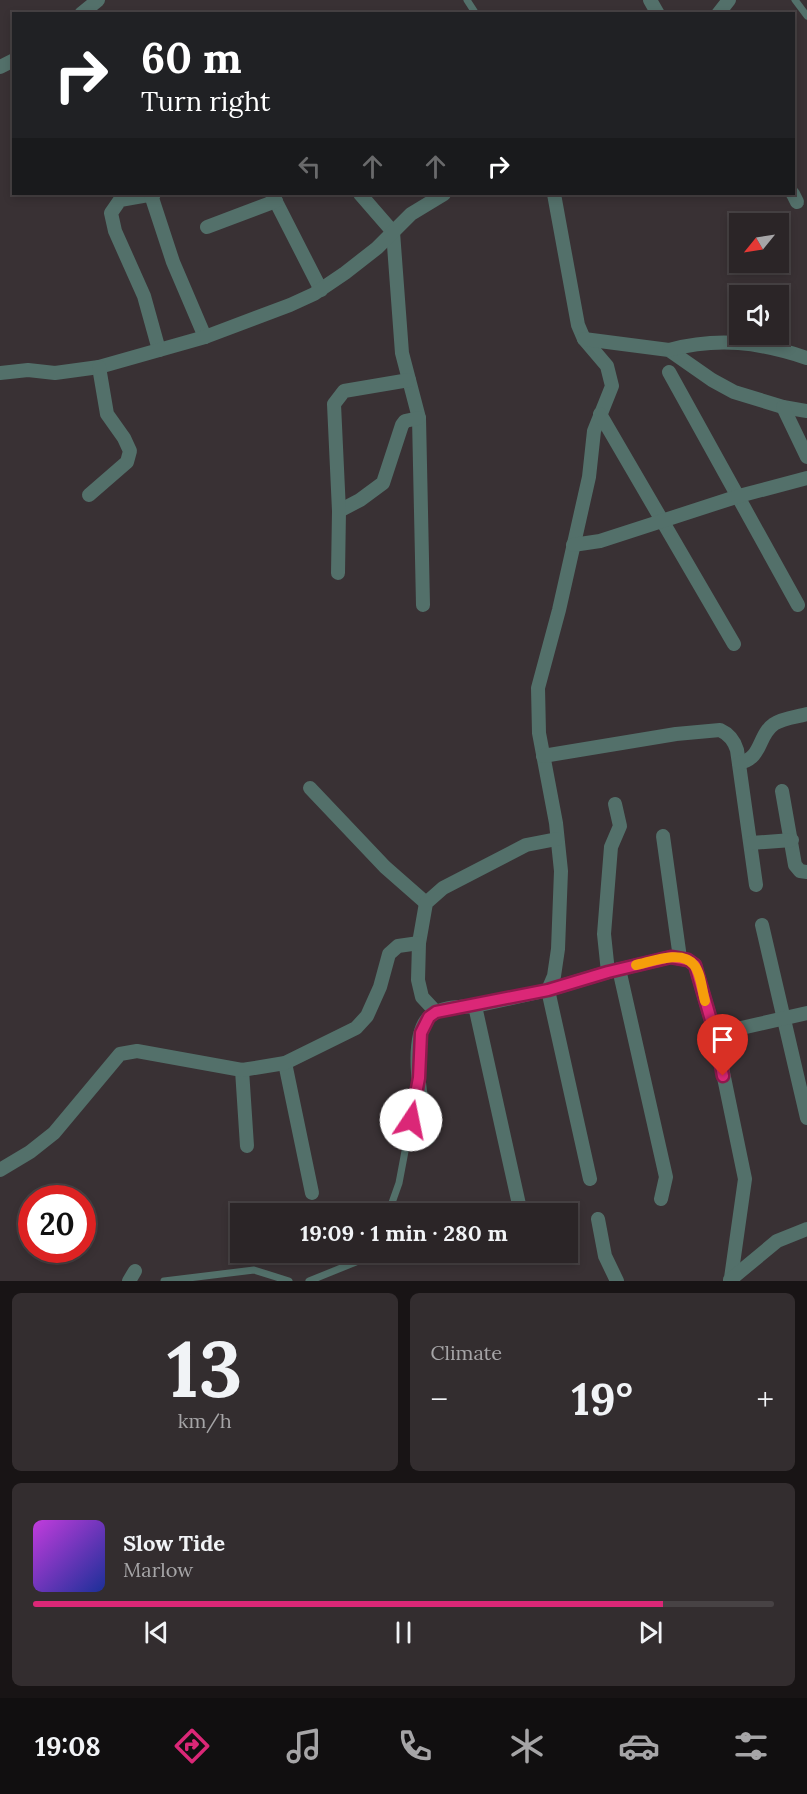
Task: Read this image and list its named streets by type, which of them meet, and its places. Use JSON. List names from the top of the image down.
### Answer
{
  "north": "bottom left",
  "page": {
    "turn": ["60 m", "Turn right"],
    "limit": "20",
    "trip": "19:09 · 1 min · 280 m",
    "tile": [
      ["13", "km/h"],
      "Climate"
    ],
    "heat": ["−", "19°", "+"],
    "song": ["Slow Tide", "Marlow"],
    "tabs": "19:08"
  }
}
